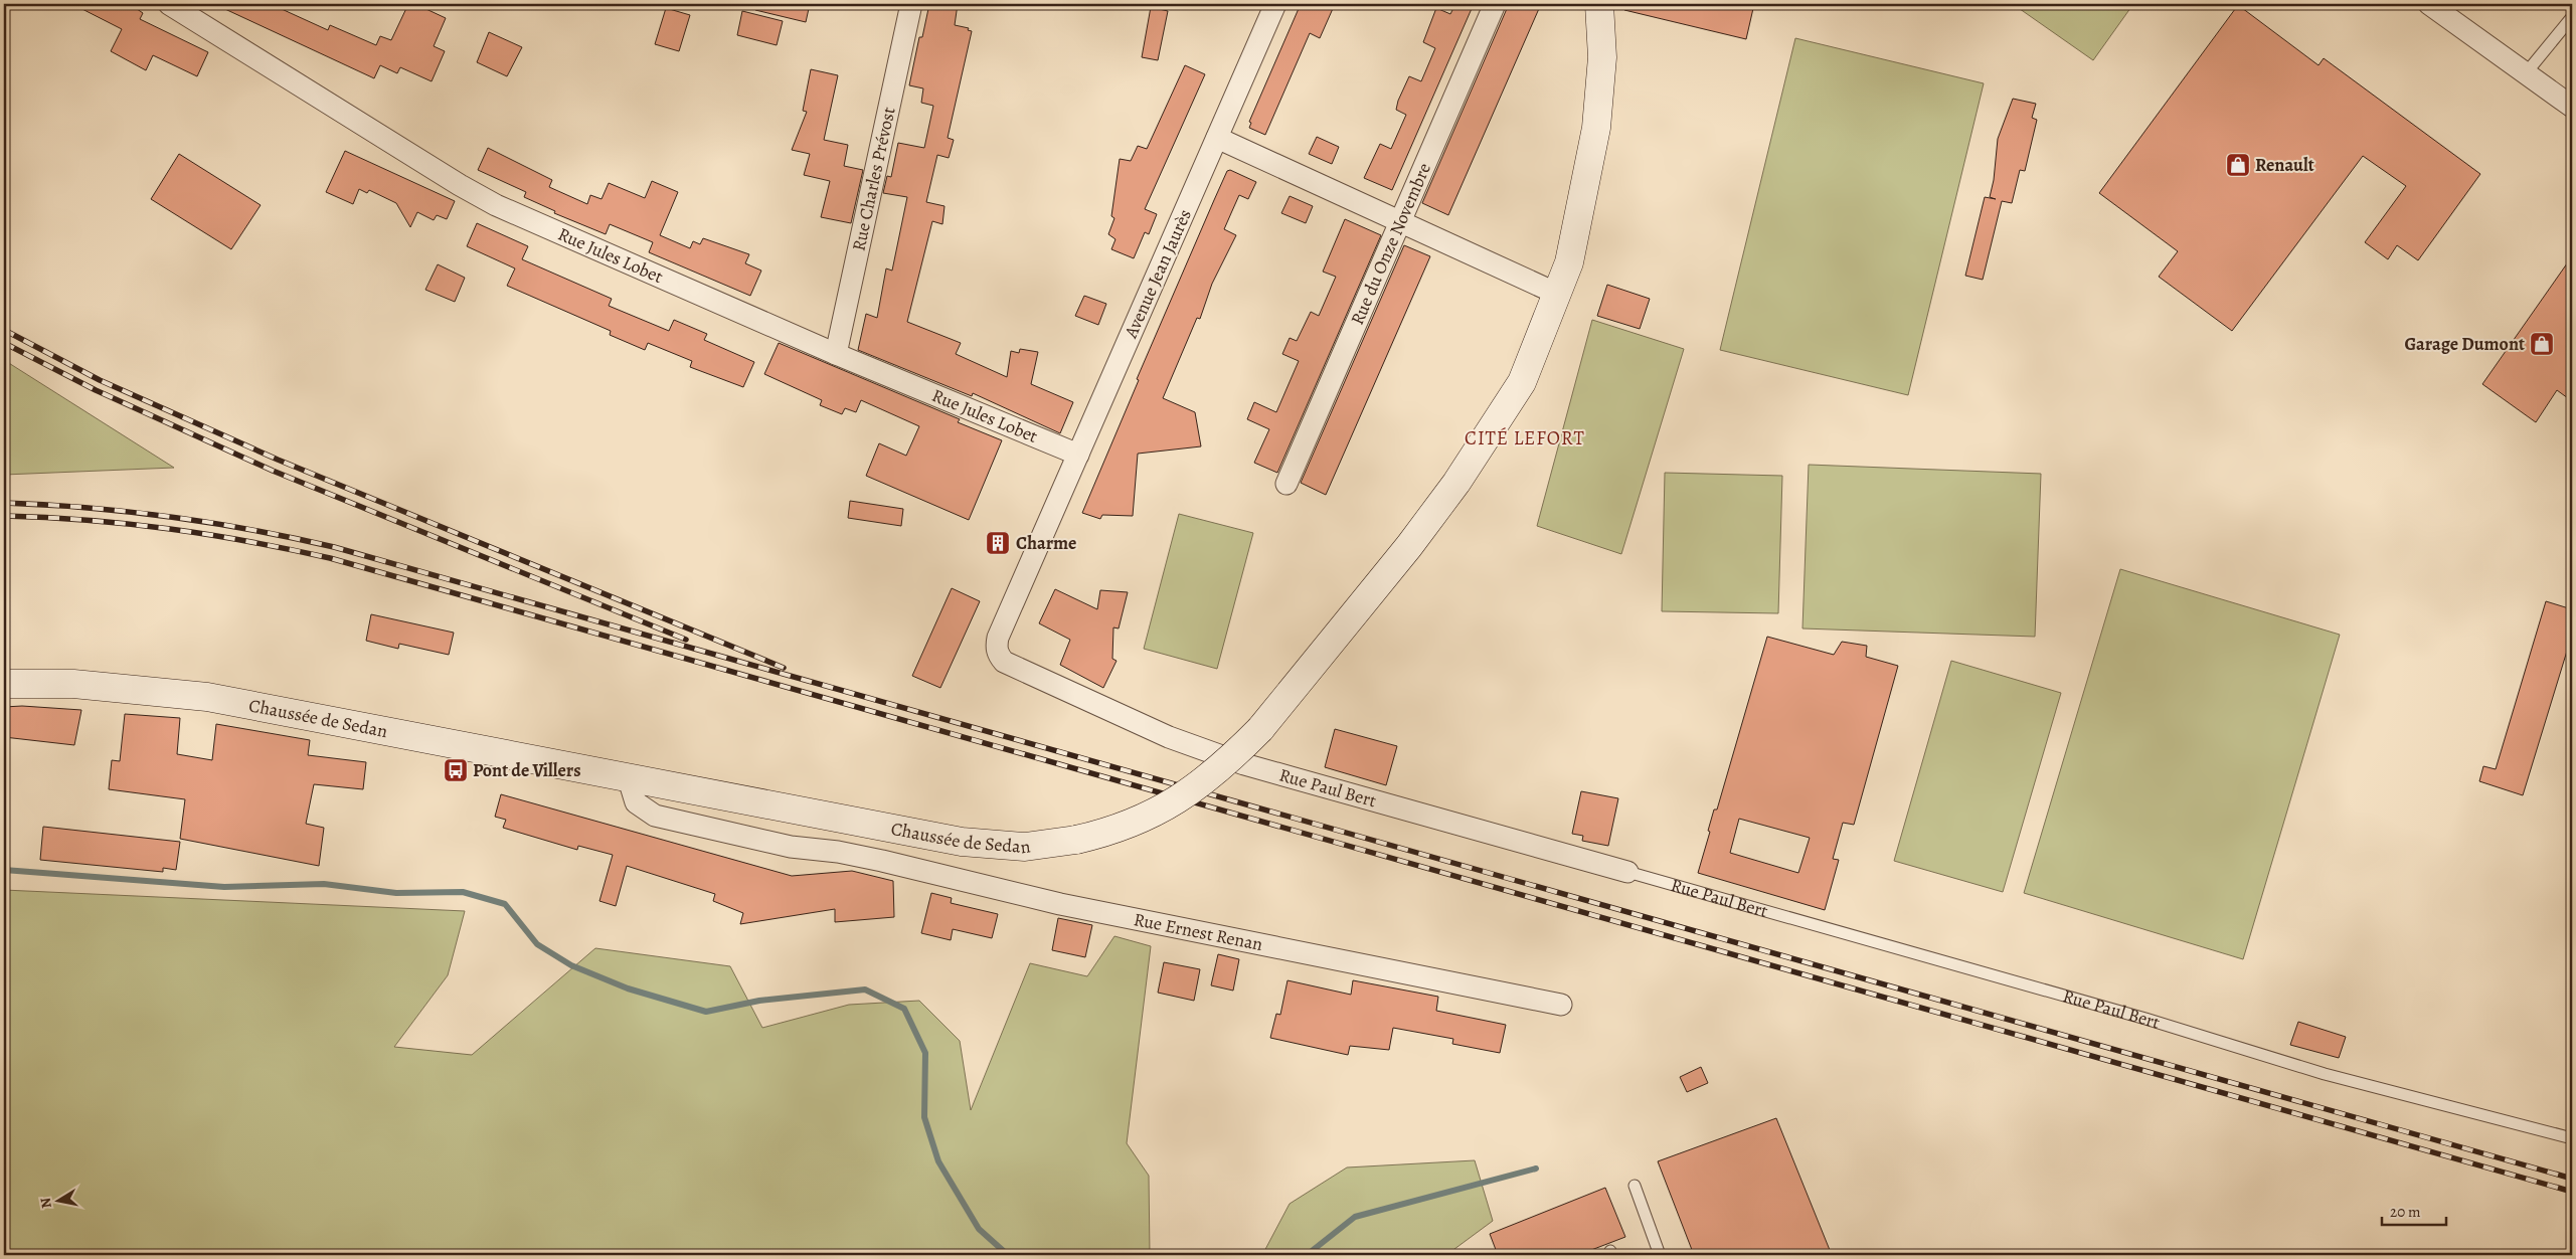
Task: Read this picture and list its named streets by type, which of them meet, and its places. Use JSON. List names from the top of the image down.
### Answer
{
  "streets": {
    "main road": ["Chaussée de Sedan"],
    "street": [
      "Rue Charles Prévost",
      "Rue du Onze Novembre",
      "Rue Jules Lobet",
      "Avenue Jean Jaurès",
      "Rue Paul Bert",
      "Rue Ernest Renan"
    ]
  },
  "crossings": [
    ["Rue Charles Prévost", "Rue Jules Lobet"],
    ["Rue Jules Lobet", "Avenue Jean Jaurès"],
    ["Avenue Jean Jaurès", "Rue Paul Bert"],
    ["Chaussée de Sedan", "Rue Ernest Renan"]
  ],
  "districts": ["CITÉ LEFORT"],
  "places": {
    "shop": ["Renault", "Garage Dumont"],
    "building": ["Charme"],
    "bus stop": ["Pont de Villers"]
  },
  "scale_bar": "20 m",
  "north": "left"
}
